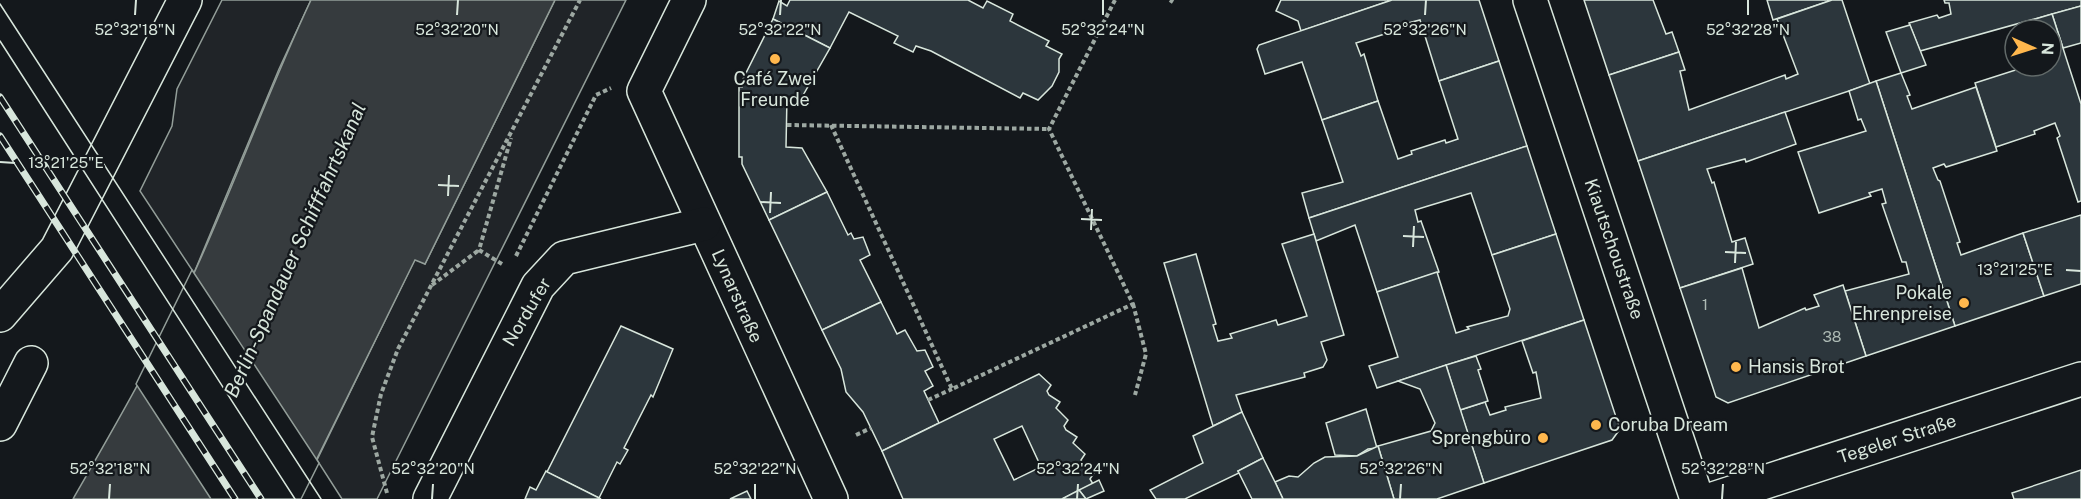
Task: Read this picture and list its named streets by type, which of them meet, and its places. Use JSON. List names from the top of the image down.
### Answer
{
  "streets": {
    "street": [
      "Kiautschoustraße",
      "Lynarstraße",
      "Nordufer",
      "Tegeler Straße"
    ]
  },
  "crossings": [
    ["Lynarstraße", "Nordufer"]
  ],
  "water": ["Berlin-Spandauer Schifffahrtskanal"],
  "places": [
    "Café Zwei Freunde",
    "Pokale Ehrenpreise",
    "Hansis Brot",
    "Coruba Dream",
    "Sprengbüro"
  ],
  "house_numbers": ["1", "38"],
  "north": "right",
  "coordinates": [
    "52°32'18\"N",
    "52°32'20\"N",
    "52°32'22\"N",
    "52°32'24\"N",
    "52°32'26\"N",
    "52°32'28\"N",
    "13°21'25\"E"
  ]
}
